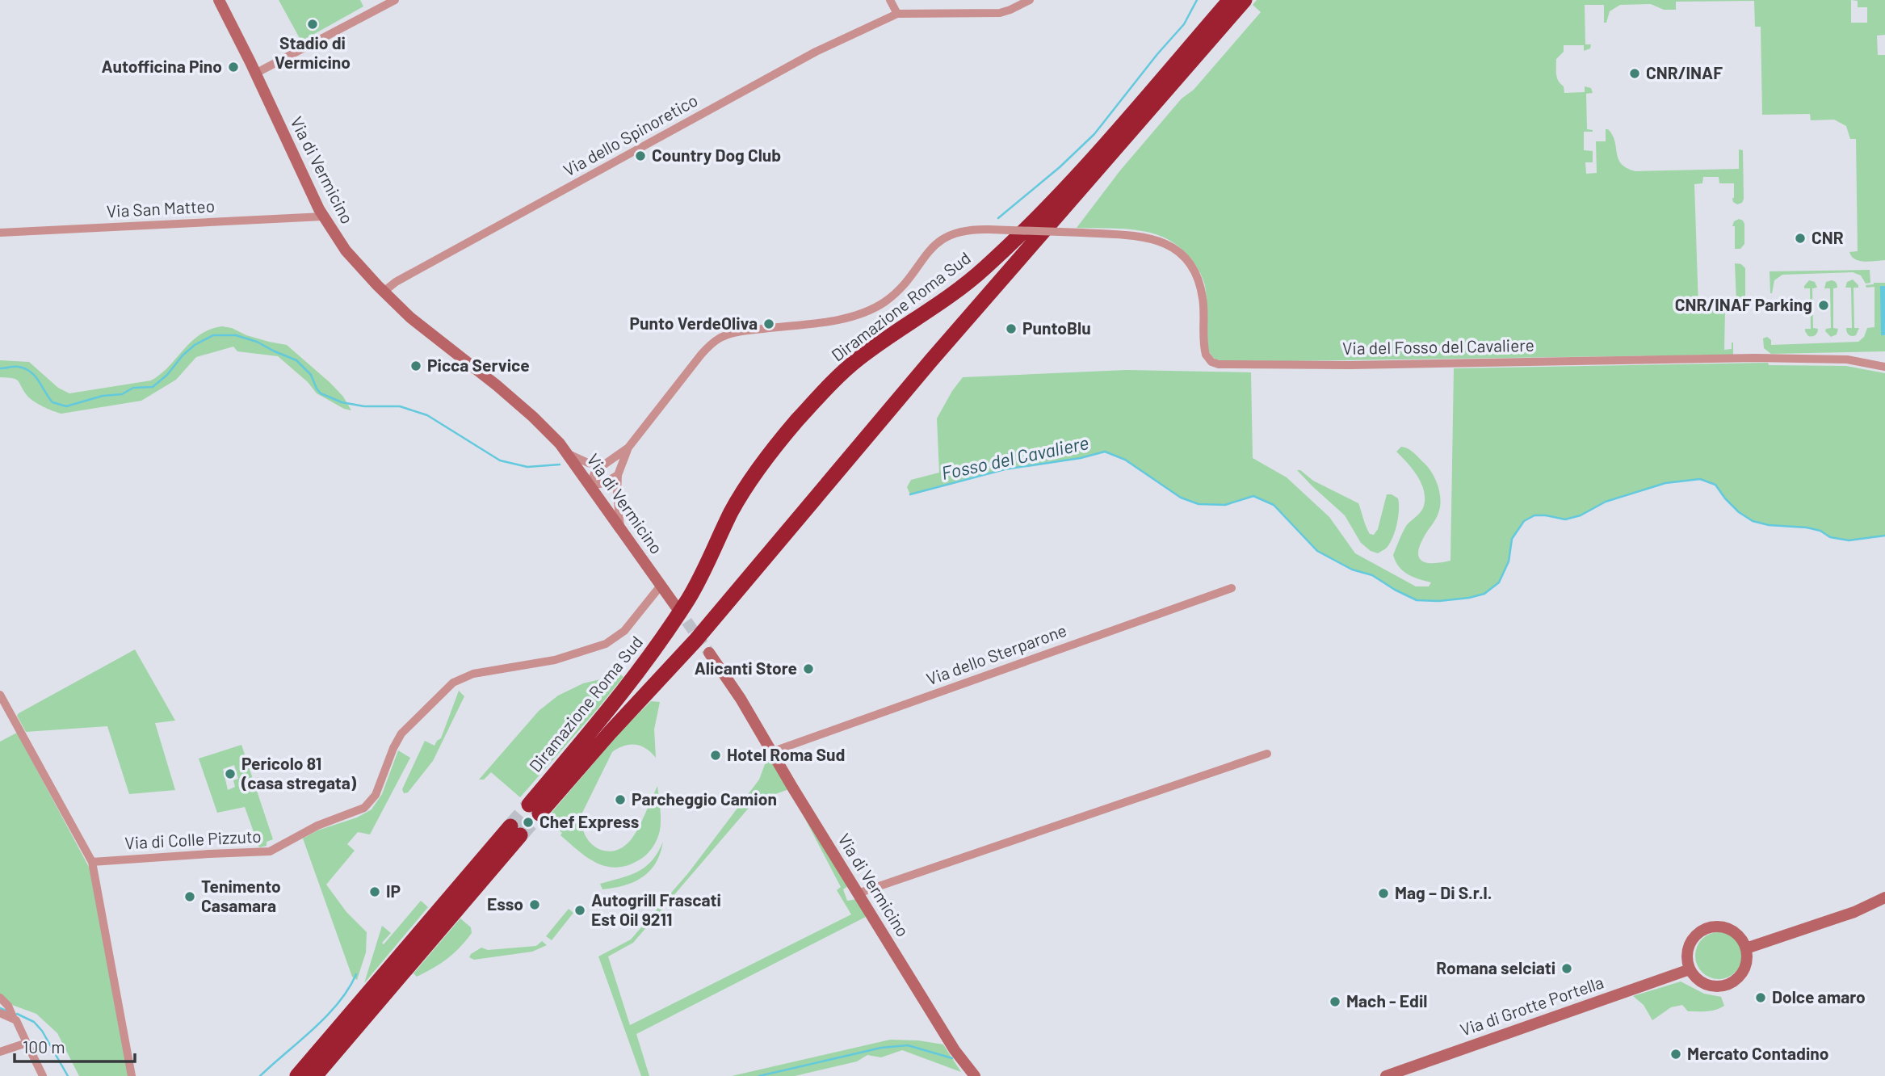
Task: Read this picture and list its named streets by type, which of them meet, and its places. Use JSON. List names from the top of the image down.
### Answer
{
  "streets": {
    "highway": ["Diramazione Roma Sud"],
    "main road": ["Via di Vermicino", "Via di Grotte Portella"],
    "street": [
      "Via dello Spinoretico",
      "Via San Matteo",
      "Via del Fosso del Cavaliere",
      "Via dello Sterparone",
      "Via di Colle Pizzuto"
    ]
  },
  "crossings": [
    ["Via dello Spinoretico", "Via di Vermicino"],
    ["Via di Vermicino", "Via San Matteo"],
    ["Via di Vermicino", "Via dello Sterparone"],
    ["Via di Vermicino", "Via di Colle Pizzuto"]
  ],
  "water": ["Fosso del Cavaliere"],
  "places": [
    "Stadio di Vermicino",
    "Autofficina Pino",
    "CNR/INAF",
    "Country Dog Club",
    "CNR",
    "CNR/INAF Parking",
    "Punto VerdeOliva",
    "PuntoBlu",
    "Picca Service",
    "Alicanti Store",
    "Hotel Roma Sud",
    "Pericolo 81 (casa stregata)",
    "Parcheggio Camion",
    "Chef Express",
    "IP",
    "Mag – Di S.r.l.",
    "Tenimento Casamara",
    "Esso",
    "Autogrill Frascati Est Oil 9211",
    "Romana selciati",
    "Dolce amaro",
    "Mach - Edil",
    "Mercato Contadino"
  ],
  "scale_bar": "100 m"
}
